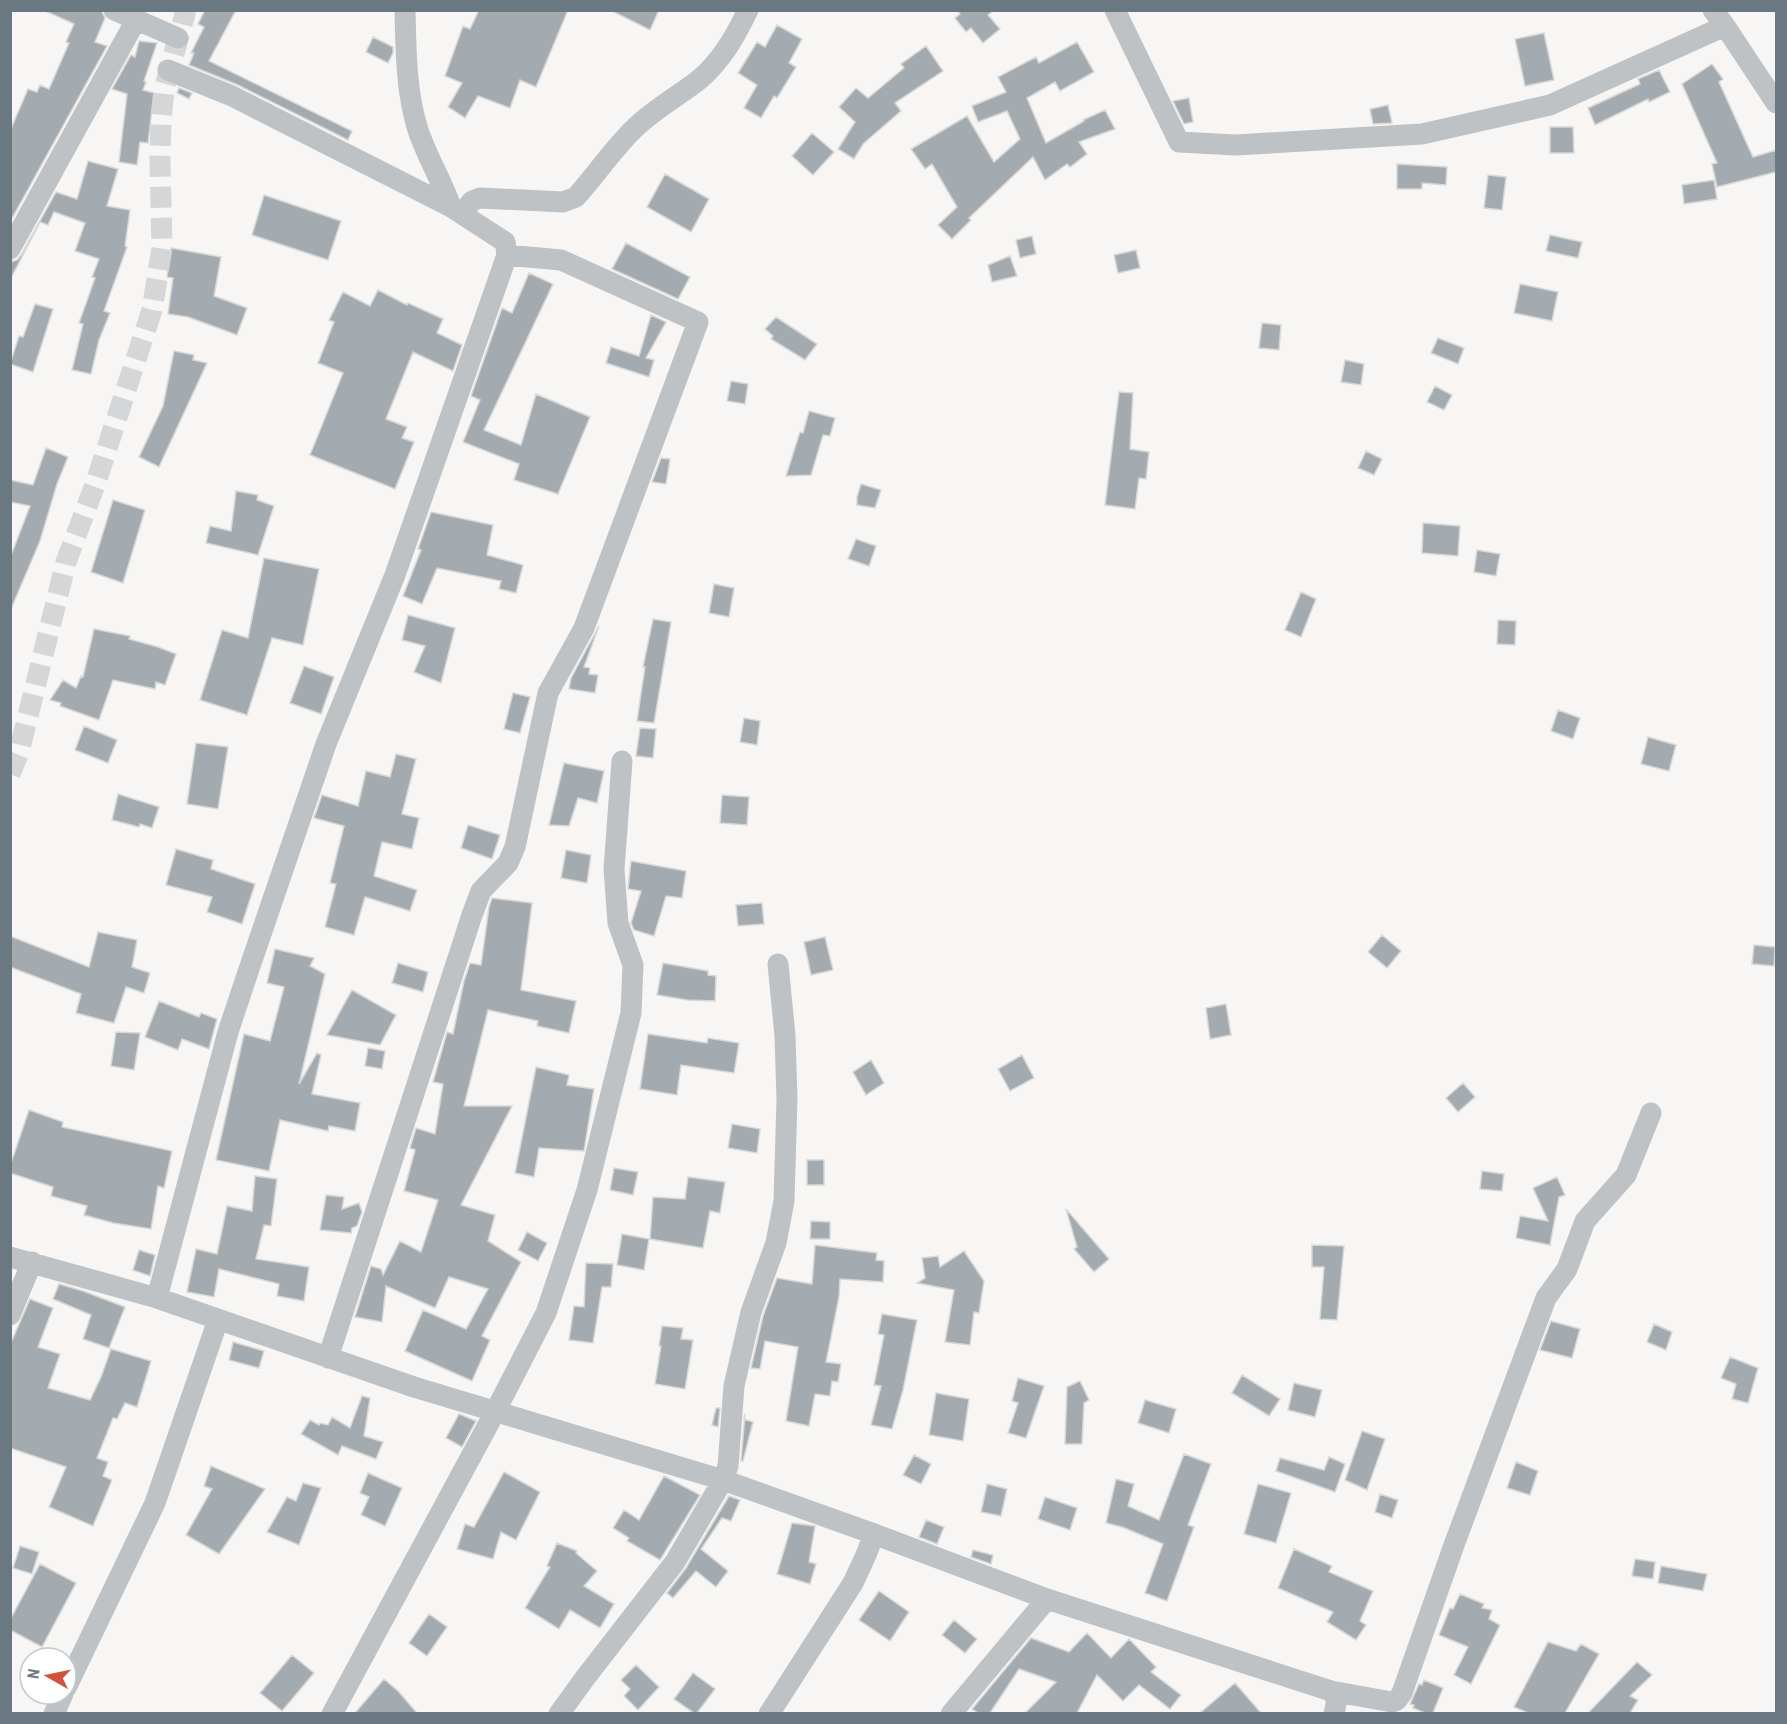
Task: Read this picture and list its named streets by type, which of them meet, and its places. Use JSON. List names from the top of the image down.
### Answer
{
  "north": "left"
}
